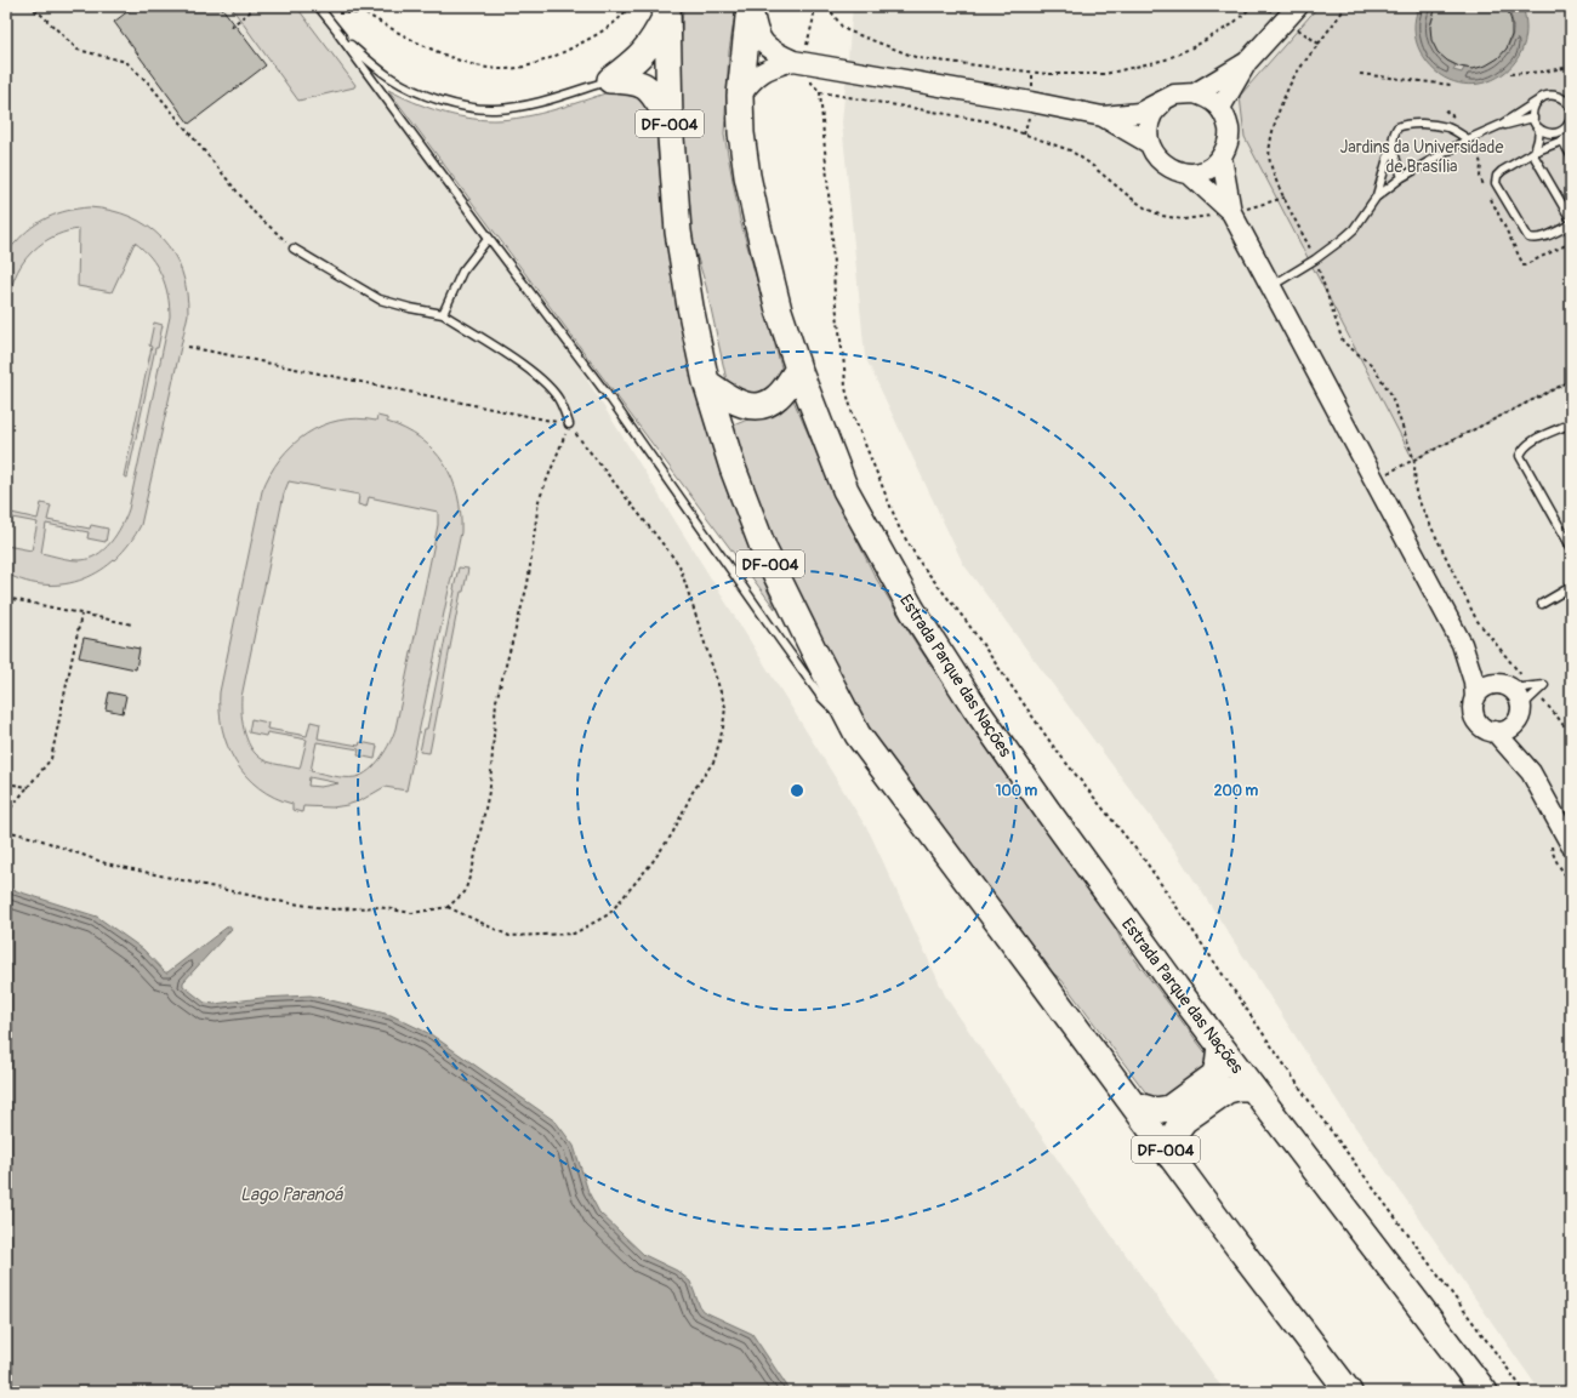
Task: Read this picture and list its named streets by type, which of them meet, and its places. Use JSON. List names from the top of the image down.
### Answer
{
  "streets": {
    "highway": ["DF-004", "Estrada Parque das Nações"]
  },
  "water": ["Lago Paranoá"],
  "parks": ["Jardins da Universidade de Brasília"],
  "rings": ["100 m", "200 m"]
}
